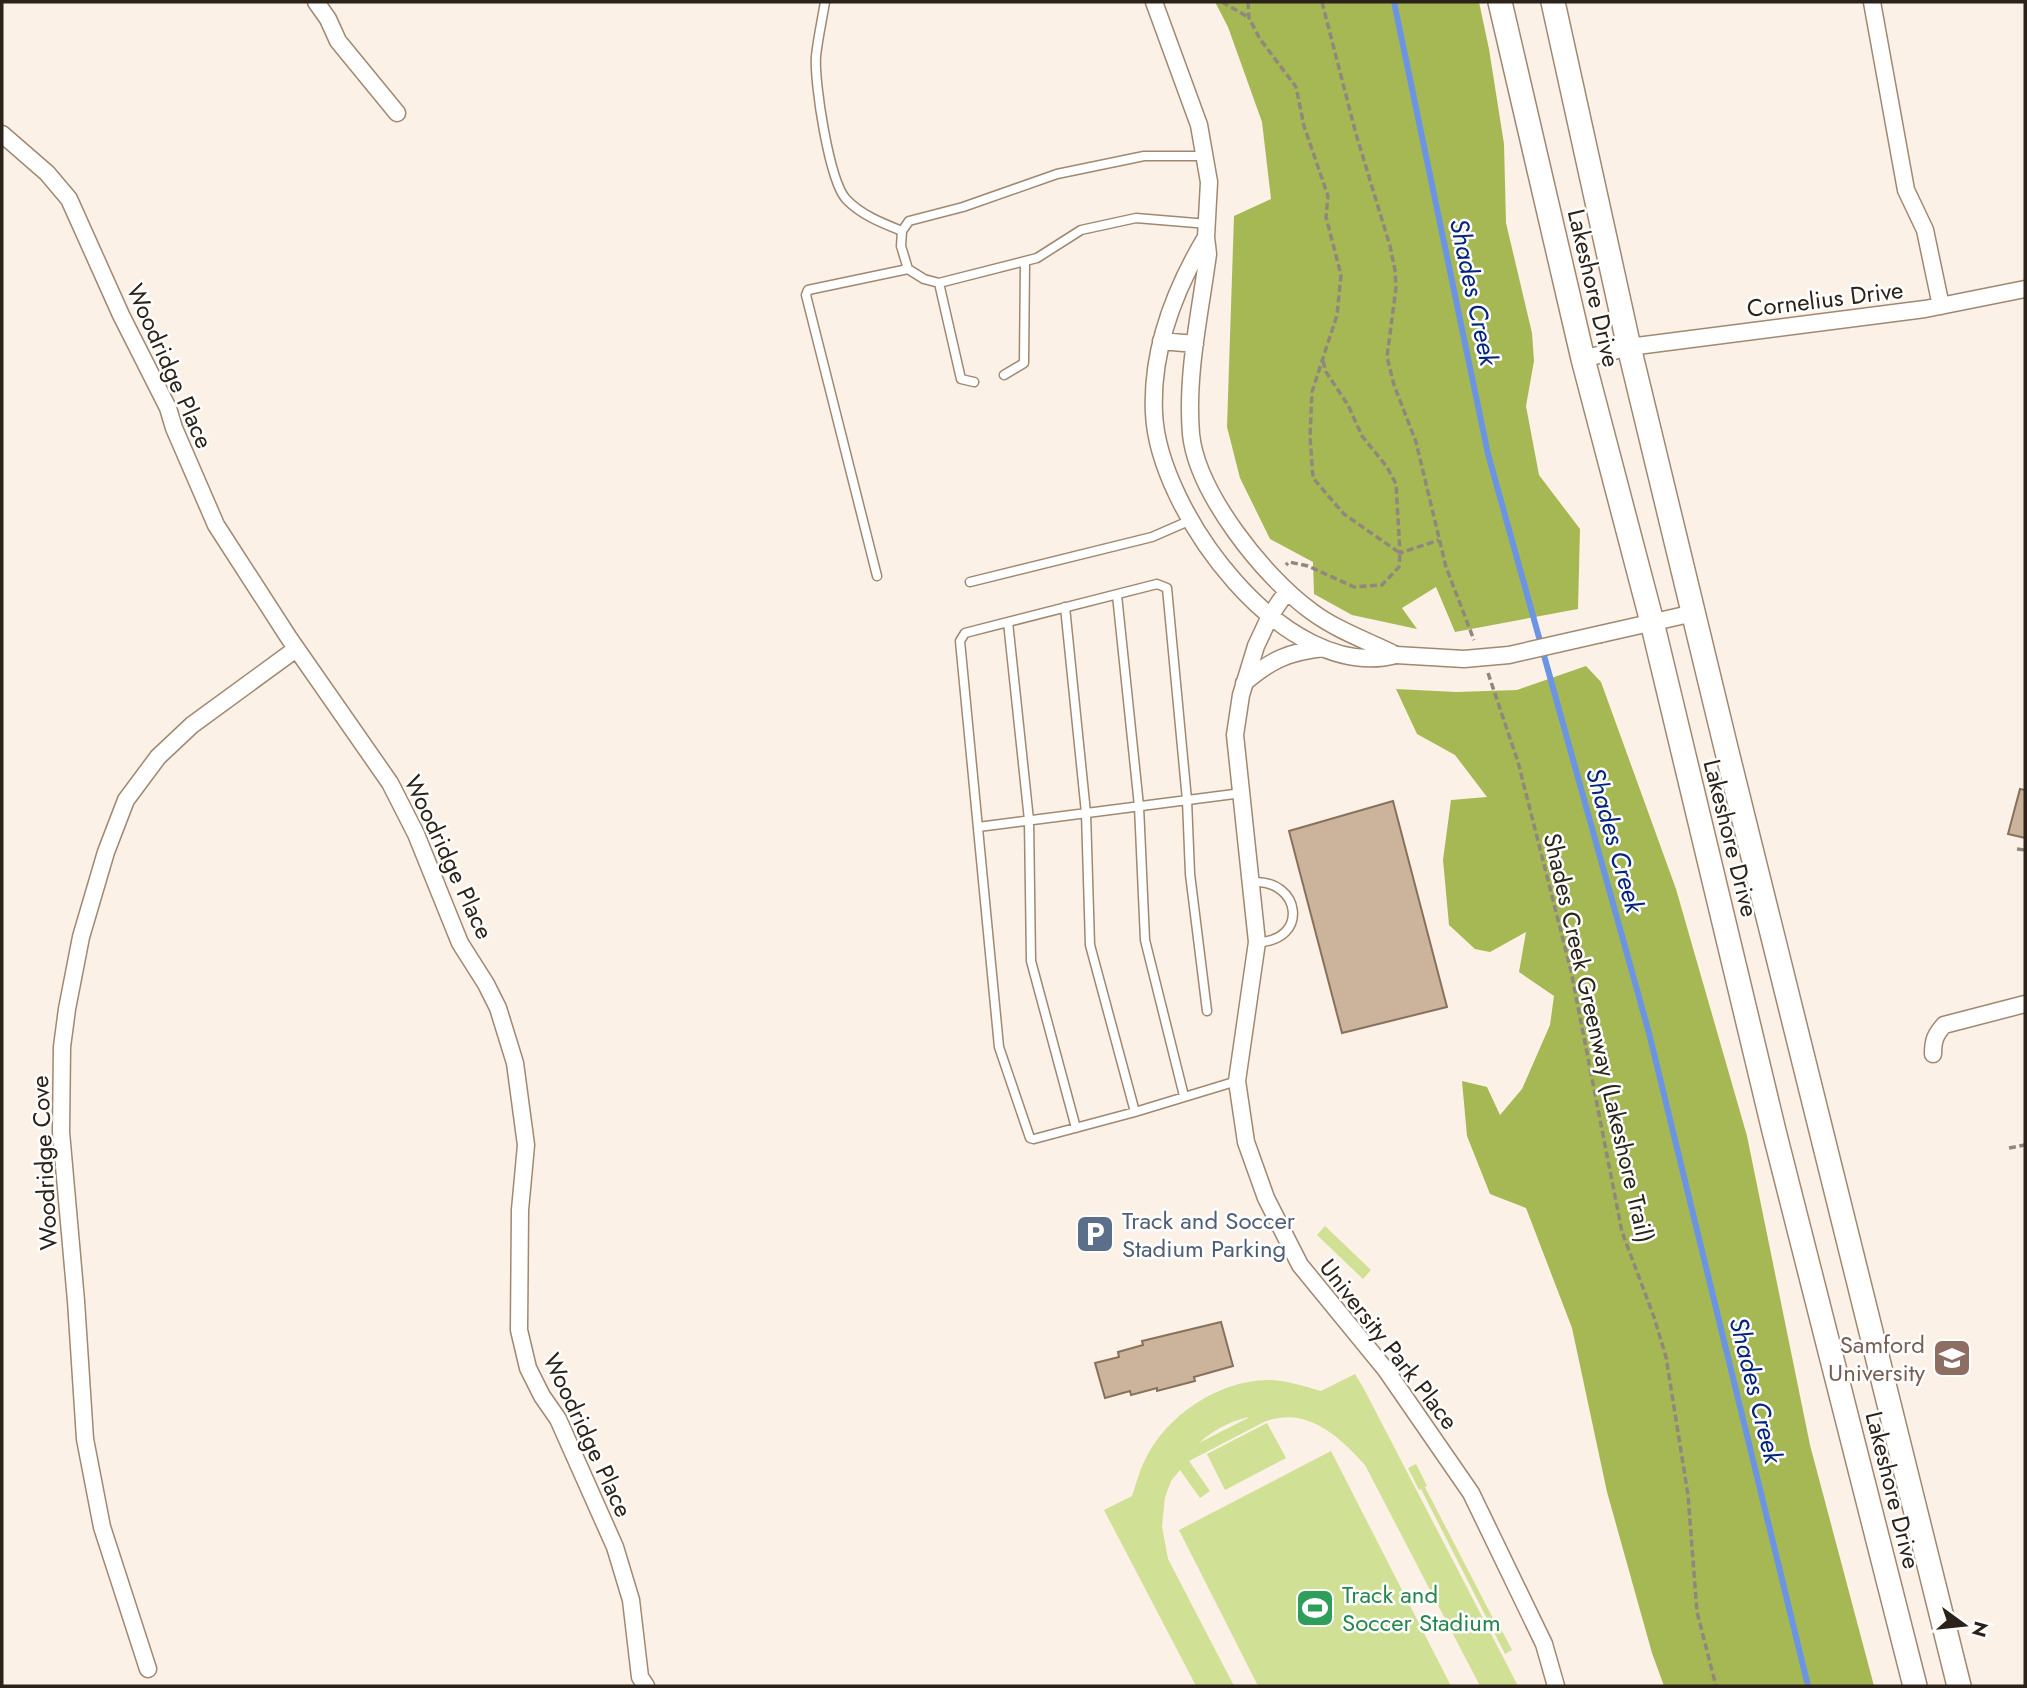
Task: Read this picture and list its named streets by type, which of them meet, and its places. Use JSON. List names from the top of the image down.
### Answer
{
  "streets": {
    "main road": ["Lakeshore Drive"],
    "street": [
      "Cornelius Drive",
      "Woodridge Place",
      "Woodridge Cove",
      "University Park Place"
    ],
    "path": ["Shades Creek Greenway (Lakeshore Trail)"]
  },
  "crossings": [
    ["Lakeshore Drive", "Cornelius Drive"],
    ["Woodridge Place", "Woodridge Cove"]
  ],
  "water": ["Shades Creek"],
  "places": {
    "parking": ["Track and Soccer Stadium Parking"],
    "school or university": ["Samford University"],
    "sports": ["Track and Soccer Stadium"]
  },
  "north": "right"
}
